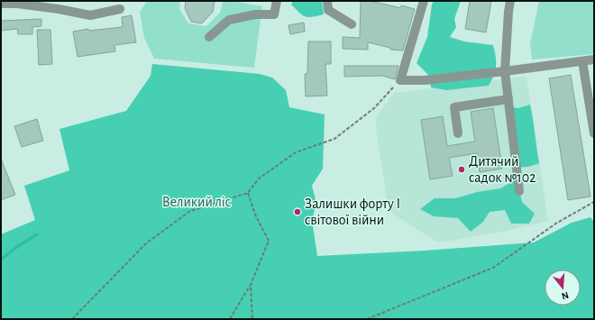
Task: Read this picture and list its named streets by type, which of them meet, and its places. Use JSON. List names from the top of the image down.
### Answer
{
  "parks": ["Великий ліс"],
  "places": ["Дитячий садок №102", "Залишки форту І світової війни"],
  "north": "bottom"
}
